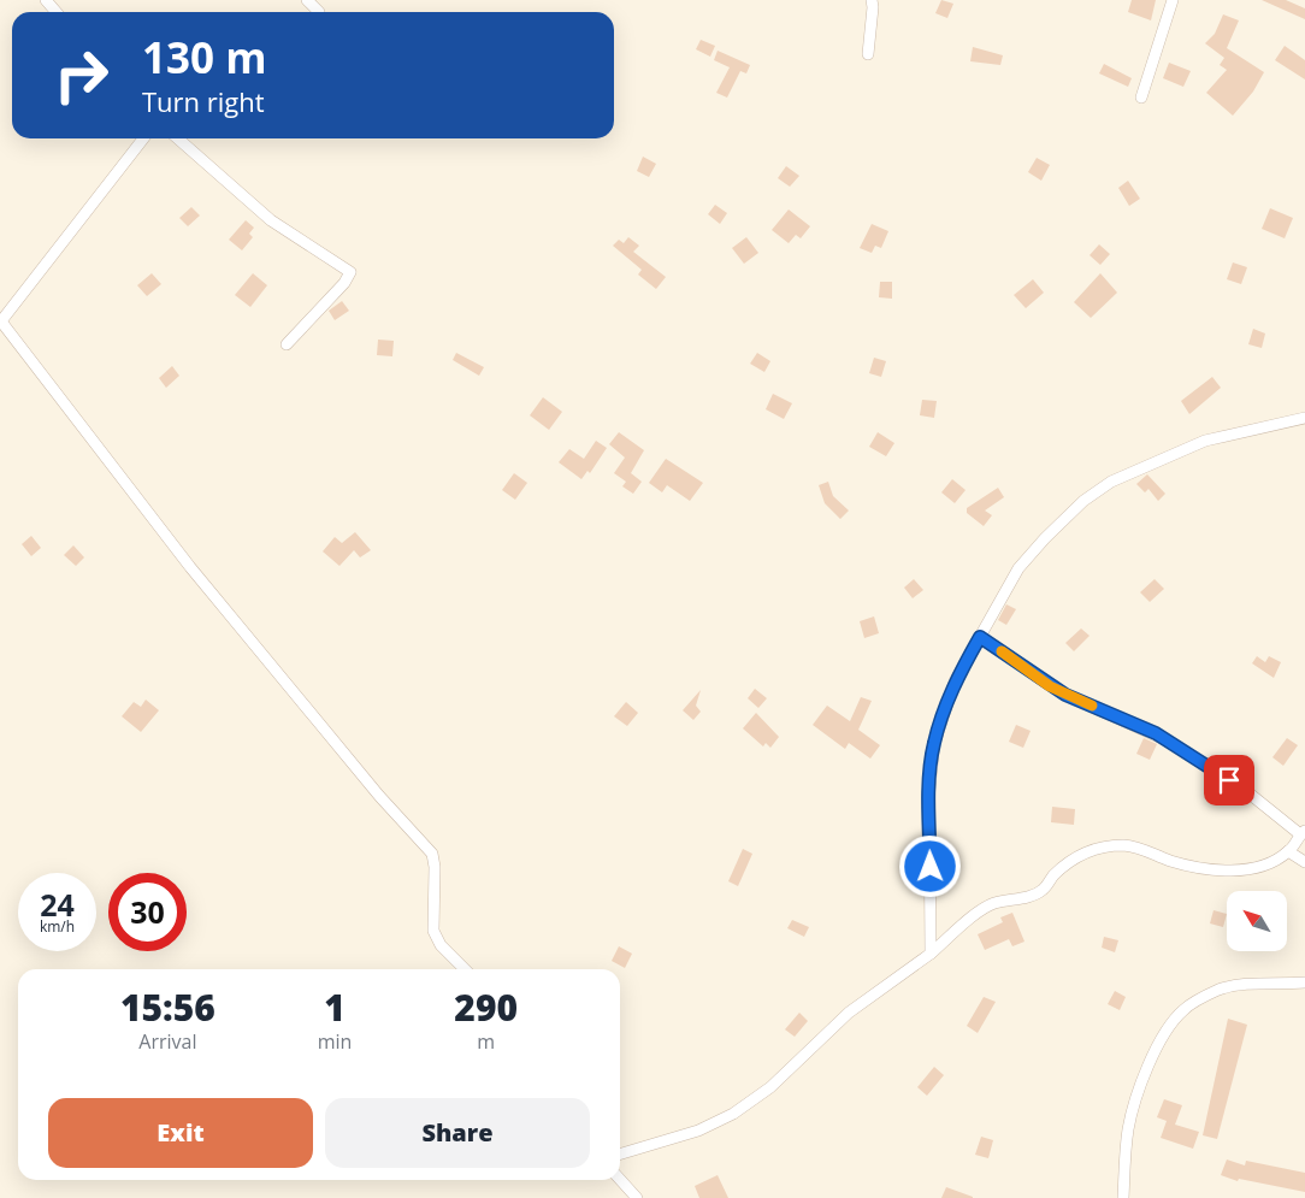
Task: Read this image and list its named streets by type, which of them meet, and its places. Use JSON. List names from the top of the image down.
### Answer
{
  "north": "top left",
  "page": {
    "turn": ["130 m", "Turn right"],
    "speed": "24 km/h",
    "limit": "30",
    "eta": [
      "15:56",
      "Arrival",
      "1",
      "min",
      "290",
      "m"
    ],
    "buttons": ["Exit", "Share"]
  }
}
